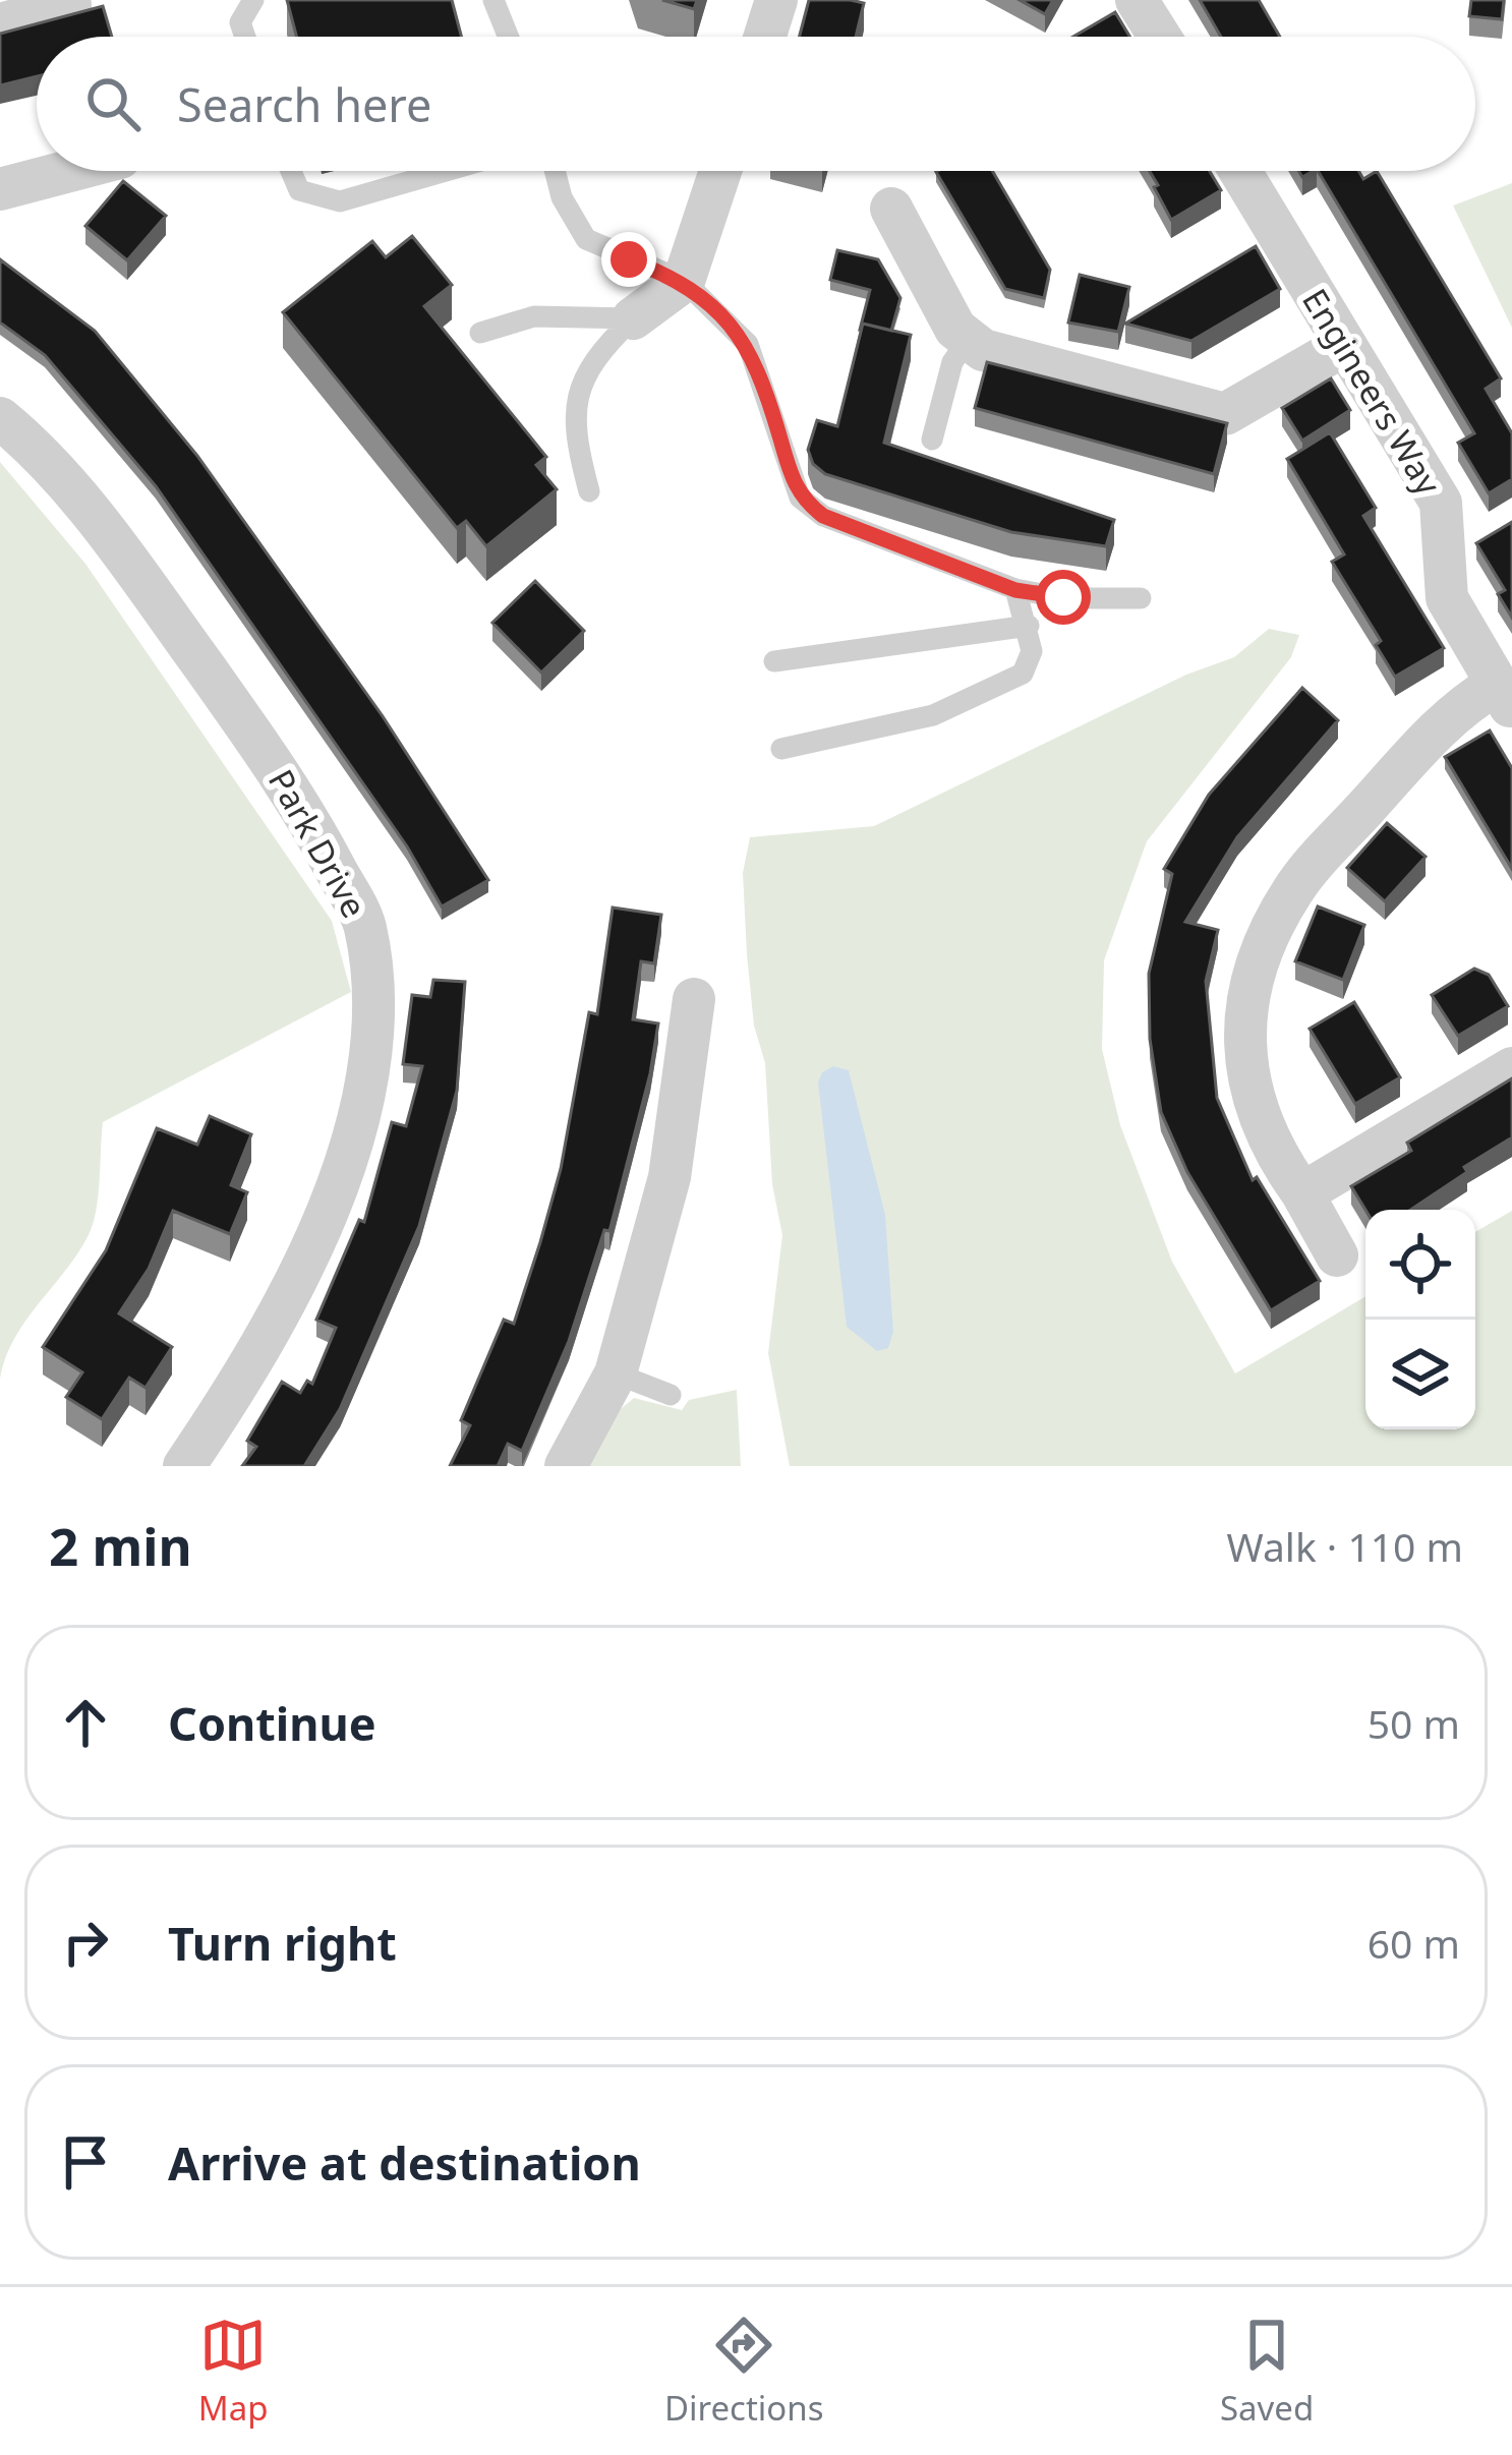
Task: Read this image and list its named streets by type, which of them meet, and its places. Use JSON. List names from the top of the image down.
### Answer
{
  "streets": {
    "street": ["Engineers Way", "Park Drive"]
  },
  "page": {
    "search": "Search here",
    "heading": ["2 min", "Walk · 110 m"],
    "list": [
      ["Continue", "50 m"],
      ["Turn right", "60 m"],
      "Arrive at destination"
    ],
    "nav": ["Map", "Directions", "Saved"]
  }
}
